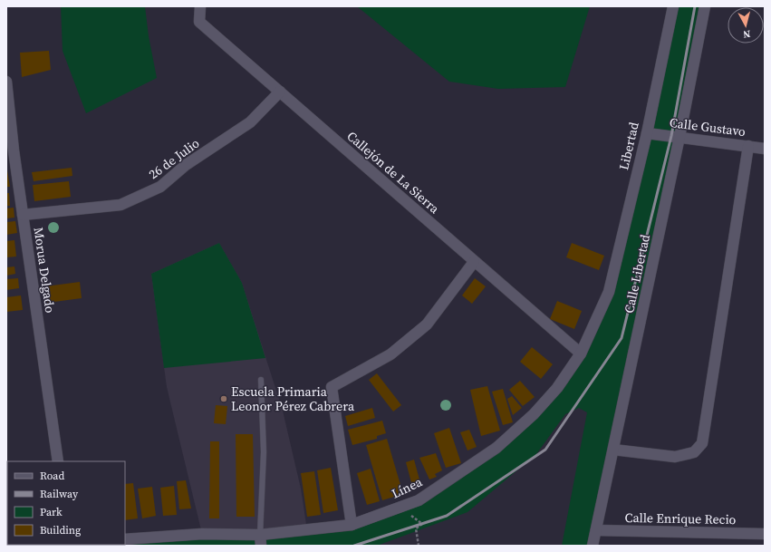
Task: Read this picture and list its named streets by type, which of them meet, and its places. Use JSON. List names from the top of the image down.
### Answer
{
  "streets": {
    "street": [
      "Calle Gustavo",
      "Libertad",
      "26 de Julio",
      "Callejón de La Sierra",
      "Morua Delgado",
      "Calle Libertad",
      "Línea",
      "Calle Enrique Recio"
    ]
  },
  "crossings": [
    ["Calle Gustavo", "Libertad"],
    ["Calle Gustavo", "Calle Libertad"],
    ["Libertad", "Línea"],
    ["26 de Julio", "Callejón de La Sierra"],
    ["26 de Julio", "Morua Delgado"],
    ["Callejón de La Sierra", "Línea"],
    ["Calle Libertad", "Calle Enrique Recio"]
  ],
  "places": ["Escuela Primaria Leonor Pérez Cabrera"],
  "legend": [
    "Road",
    "Railway",
    "Park",
    "Building"
  ],
  "north": "bottom"
}
